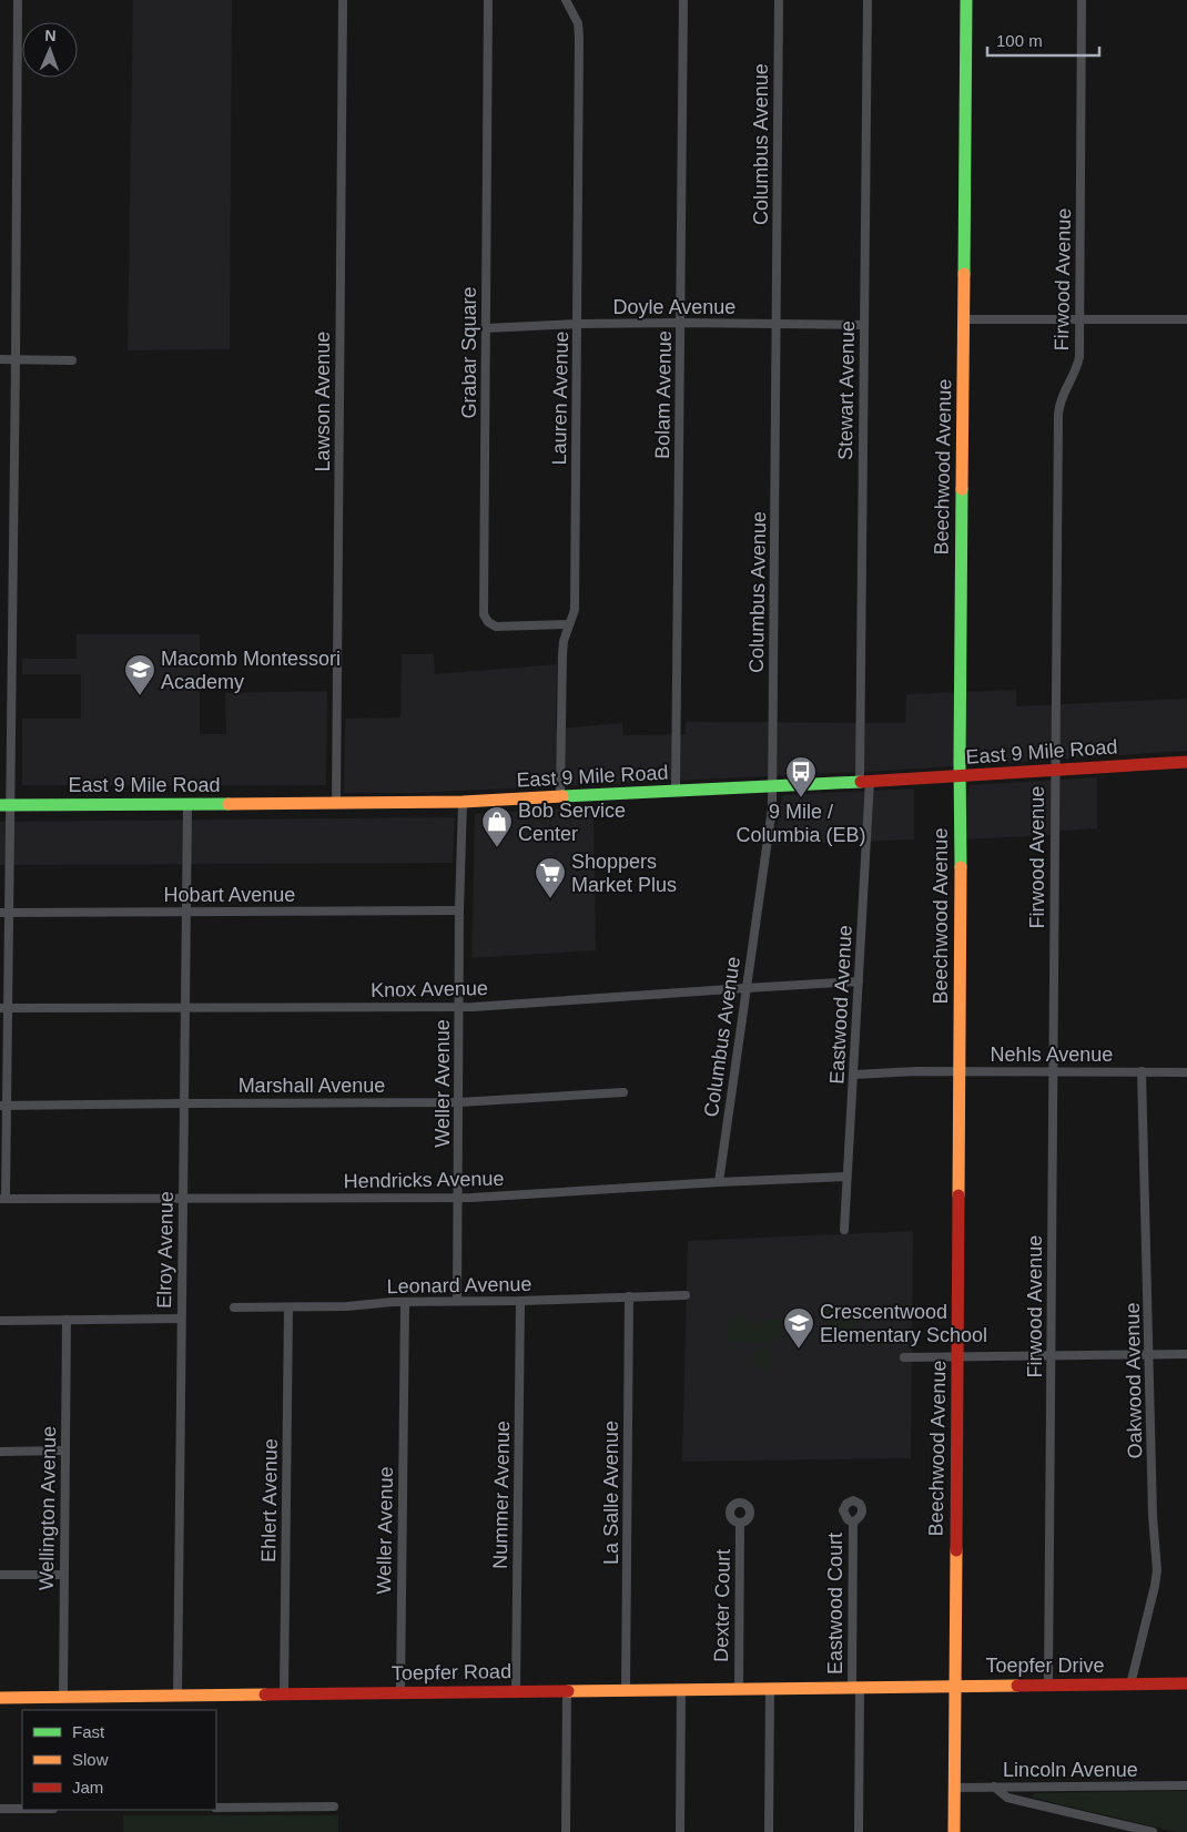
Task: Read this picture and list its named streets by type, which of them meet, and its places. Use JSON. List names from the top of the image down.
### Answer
{
  "streets": {
    "street": [
      "Columbus Avenue",
      "Firwood Avenue",
      "Doyle Avenue",
      "Grabar Square",
      "Stewart Avenue",
      "Bolam Avenue",
      "Lauren Avenue",
      "Lawson Avenue",
      "Beechwood Avenue",
      "East 9 Mile Road",
      "Hobart Avenue",
      "Knox Avenue",
      "Eastwood Avenue",
      "Nehls Avenue",
      "Weller Avenue",
      "Marshall Avenue",
      "Hendricks Avenue",
      "Elroy Avenue",
      "Leonard Avenue",
      "Oakwood Avenue",
      "La Salle Avenue",
      "Nummer Avenue",
      "Ehlert Avenue",
      "Wellington Avenue",
      "Eastwood Court",
      "Dexter Court",
      "Toepfer Drive",
      "Toepfer Road",
      "Lincoln Avenue"
    ]
  },
  "crossings": [
    ["Columbus Avenue", "Doyle Avenue"],
    ["Columbus Avenue", "East 9 Mile Road"],
    ["Columbus Avenue", "Knox Avenue"],
    ["Columbus Avenue", "Hendricks Avenue"],
    ["Firwood Avenue", "East 9 Mile Road"],
    ["Firwood Avenue", "Nehls Avenue"],
    ["Firwood Avenue", "Toepfer Drive"],
    ["Doyle Avenue", "Grabar Square"],
    ["Doyle Avenue", "Stewart Avenue"],
    ["Doyle Avenue", "Bolam Avenue"],
    ["Doyle Avenue", "Lauren Avenue"],
    ["Grabar Square", "Lauren Avenue"],
    ["Stewart Avenue", "East 9 Mile Road"],
    ["Stewart Avenue", "Eastwood Avenue"],
    ["Bolam Avenue", "East 9 Mile Road"],
    ["Lauren Avenue", "East 9 Mile Road"],
    ["Lawson Avenue", "East 9 Mile Road"],
    ["Beechwood Avenue", "East 9 Mile Road"],
    ["Beechwood Avenue", "Nehls Avenue"],
    ["Beechwood Avenue", "Toepfer Drive"],
    ["Beechwood Avenue", "Lincoln Avenue"],
    ["East 9 Mile Road", "Eastwood Avenue"],
    ["East 9 Mile Road", "Weller Avenue"],
    ["East 9 Mile Road", "Elroy Avenue"],
    ["Hobart Avenue", "Weller Avenue"],
    ["Hobart Avenue", "Elroy Avenue"],
    ["Knox Avenue", "Eastwood Avenue"],
    ["Knox Avenue", "Weller Avenue"],
    ["Knox Avenue", "Elroy Avenue"],
    ["Eastwood Avenue", "Nehls Avenue"],
    ["Eastwood Avenue", "Hendricks Avenue"],
    ["Nehls Avenue", "Oakwood Avenue"],
    ["Weller Avenue", "Marshall Avenue"],
    ["Weller Avenue", "Hendricks Avenue"],
    ["Weller Avenue", "Leonard Avenue"],
    ["Weller Avenue", "Toepfer Road"],
    ["Marshall Avenue", "Elroy Avenue"],
    ["Hendricks Avenue", "Elroy Avenue"],
    ["Elroy Avenue", "Toepfer Road"],
    ["Leonard Avenue", "La Salle Avenue"],
    ["Leonard Avenue", "Nummer Avenue"],
    ["Leonard Avenue", "Ehlert Avenue"],
    ["Oakwood Avenue", "Toepfer Drive"],
    ["La Salle Avenue", "Toepfer Road"],
    ["Nummer Avenue", "Toepfer Road"],
    ["Ehlert Avenue", "Toepfer Road"],
    ["Wellington Avenue", "Toepfer Road"],
    ["Eastwood Court", "Toepfer Road"],
    ["Dexter Court", "Toepfer Road"],
    ["Toepfer Drive", "Toepfer Road"]
  ],
  "places": {
    "school or university": ["Macomb Montessori Academy", "Crescentwood Elementary School"],
    "bus stop": ["9 Mile / Columbia (EB)"],
    "shop": ["Bob Service Center"],
    "supermarket": ["Shoppers Market Plus"]
  },
  "legend": ["Fast", "Slow", "Jam"],
  "scale_bar": "100 m",
  "north": "top"
}
